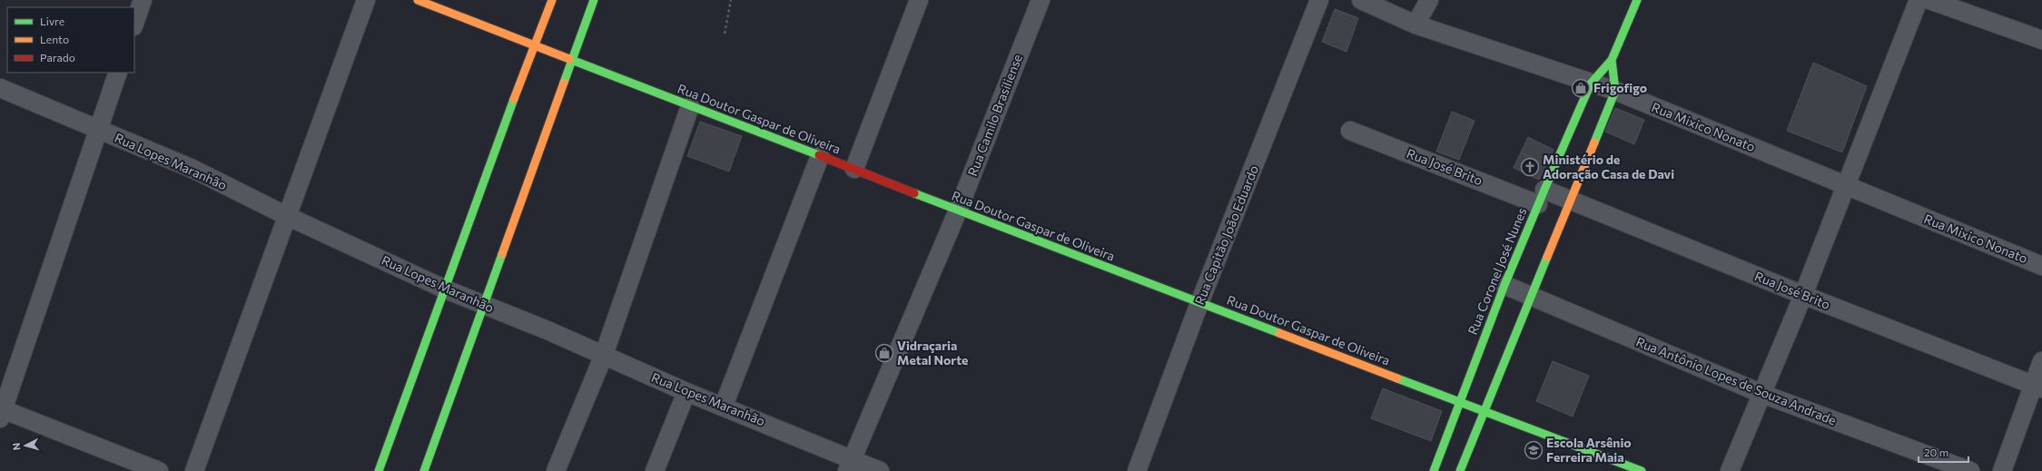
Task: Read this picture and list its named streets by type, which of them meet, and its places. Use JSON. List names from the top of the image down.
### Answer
{
  "streets": {
    "street": [
      "Rua Camilo Brasiliense",
      "Rua Doutor Gaspar de Oliveira",
      "Rua Mixico Nonato",
      "Rua Lopes Maranhão",
      "Rua José Brito",
      "Rua Capitão João Eduardo",
      "Rua Coronel José Nunes",
      "Rua Antônio Lopes de Souza Andrade"
    ]
  },
  "crossings": [
    ["Rua Camilo Brasiliense", "Rua Doutor Gaspar de Oliveira"],
    ["Rua Camilo Brasiliense", "Rua Lopes Maranhão"],
    ["Rua Doutor Gaspar de Oliveira", "Rua Capitão João Eduardo"],
    ["Rua Doutor Gaspar de Oliveira", "Rua Coronel José Nunes"],
    ["Rua Mixico Nonato", "Rua Coronel José Nunes"],
    ["Rua José Brito", "Rua Coronel José Nunes"],
    ["Rua Coronel José Nunes", "Rua Antônio Lopes de Souza Andrade"]
  ],
  "places": {
    "shop": ["Frigofigo", "Vidraçaria Metal Norte"],
    "church": ["Ministério de Adoração Casa de Davi"],
    "school or university": ["Escola Arsênio Ferreira Maia"]
  },
  "legend": ["Livre", "Lento", "Parado"],
  "scale_bar": "20 m",
  "north": "left"
}
